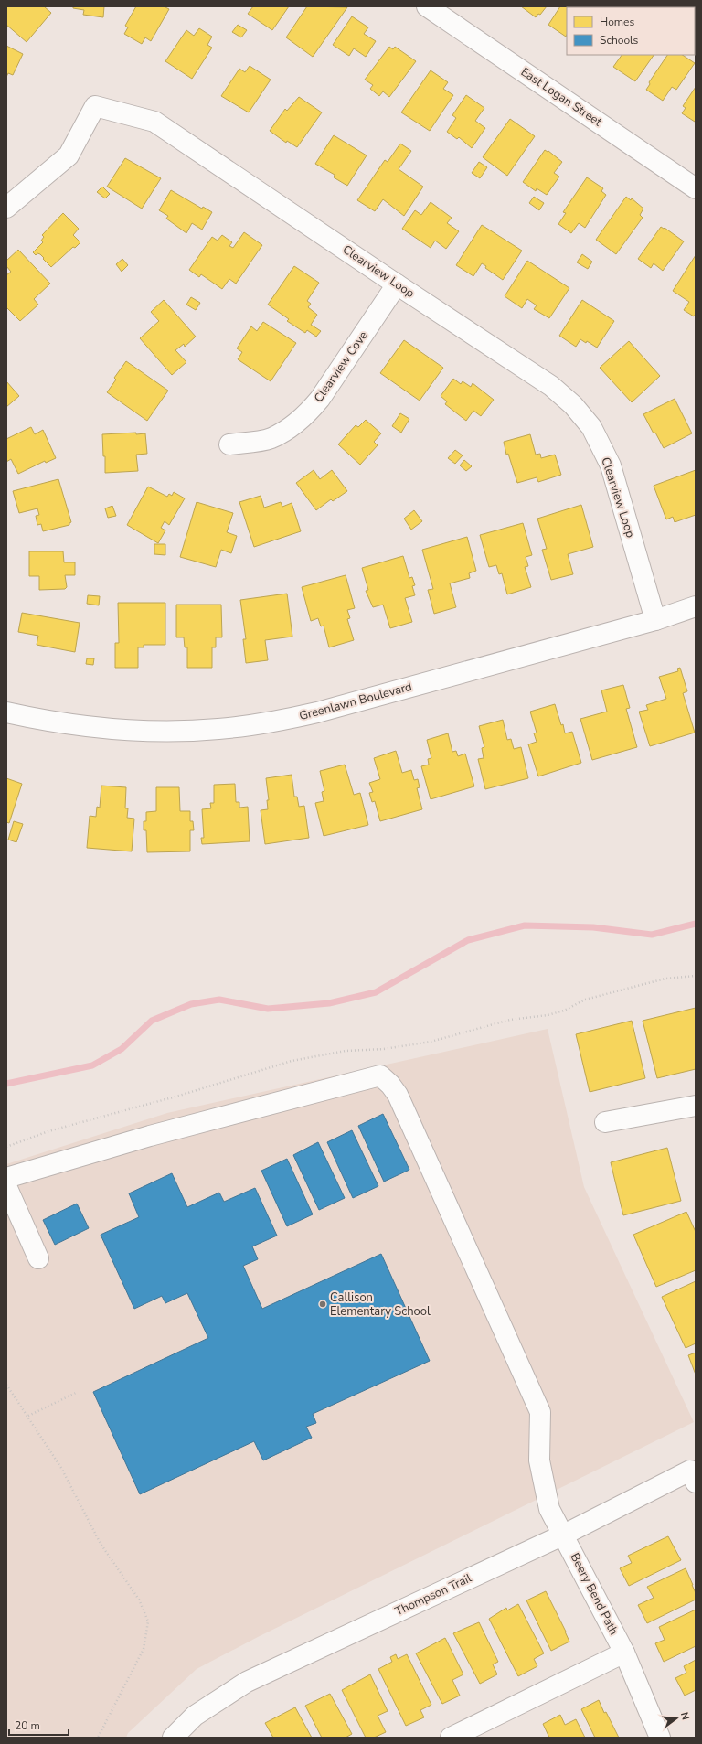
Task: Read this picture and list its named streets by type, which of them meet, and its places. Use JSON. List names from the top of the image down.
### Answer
{
  "streets": {
    "street": [
      "East Logan Street",
      "Clearview Loop",
      "Clearview Cove",
      "Greenlawn Boulevard",
      "Beery Bend Path",
      "Thompson Trail"
    ]
  },
  "crossings": [
    ["Clearview Loop", "Clearview Cove"],
    ["Clearview Loop", "Greenlawn Boulevard"],
    ["Beery Bend Path", "Thompson Trail"]
  ],
  "places": ["Callison Elementary School"],
  "legend": ["Homes", "Schools"],
  "scale_bar": "20 m",
  "north": "right"
}
